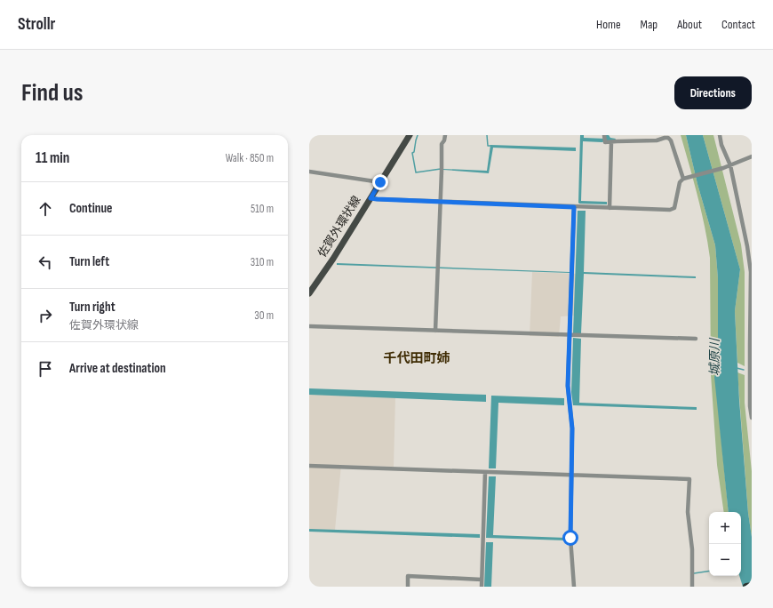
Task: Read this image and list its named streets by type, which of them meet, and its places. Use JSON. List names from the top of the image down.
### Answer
{
  "streets": {
    "main road": ["佐賀外環状線"]
  },
  "districts": ["千代田町姉"],
  "water": ["城原川"],
  "page": {
    "header": "Strollr",
    "nav": [
      "Home",
      "Map",
      "About",
      "Contact"
    ],
    "buttons": "Directions",
    "title": "Find us",
    "heading": ["11 min", "Walk · 850 m"],
    "list": [
      ["Continue", "510 m"],
      ["Turn left", "310 m"],
      ["Turn right", "佐賀外環状線", "30 m"],
      "Arrive at destination"
    ],
    "map_buttons": ["+", "−"]
  }
}
